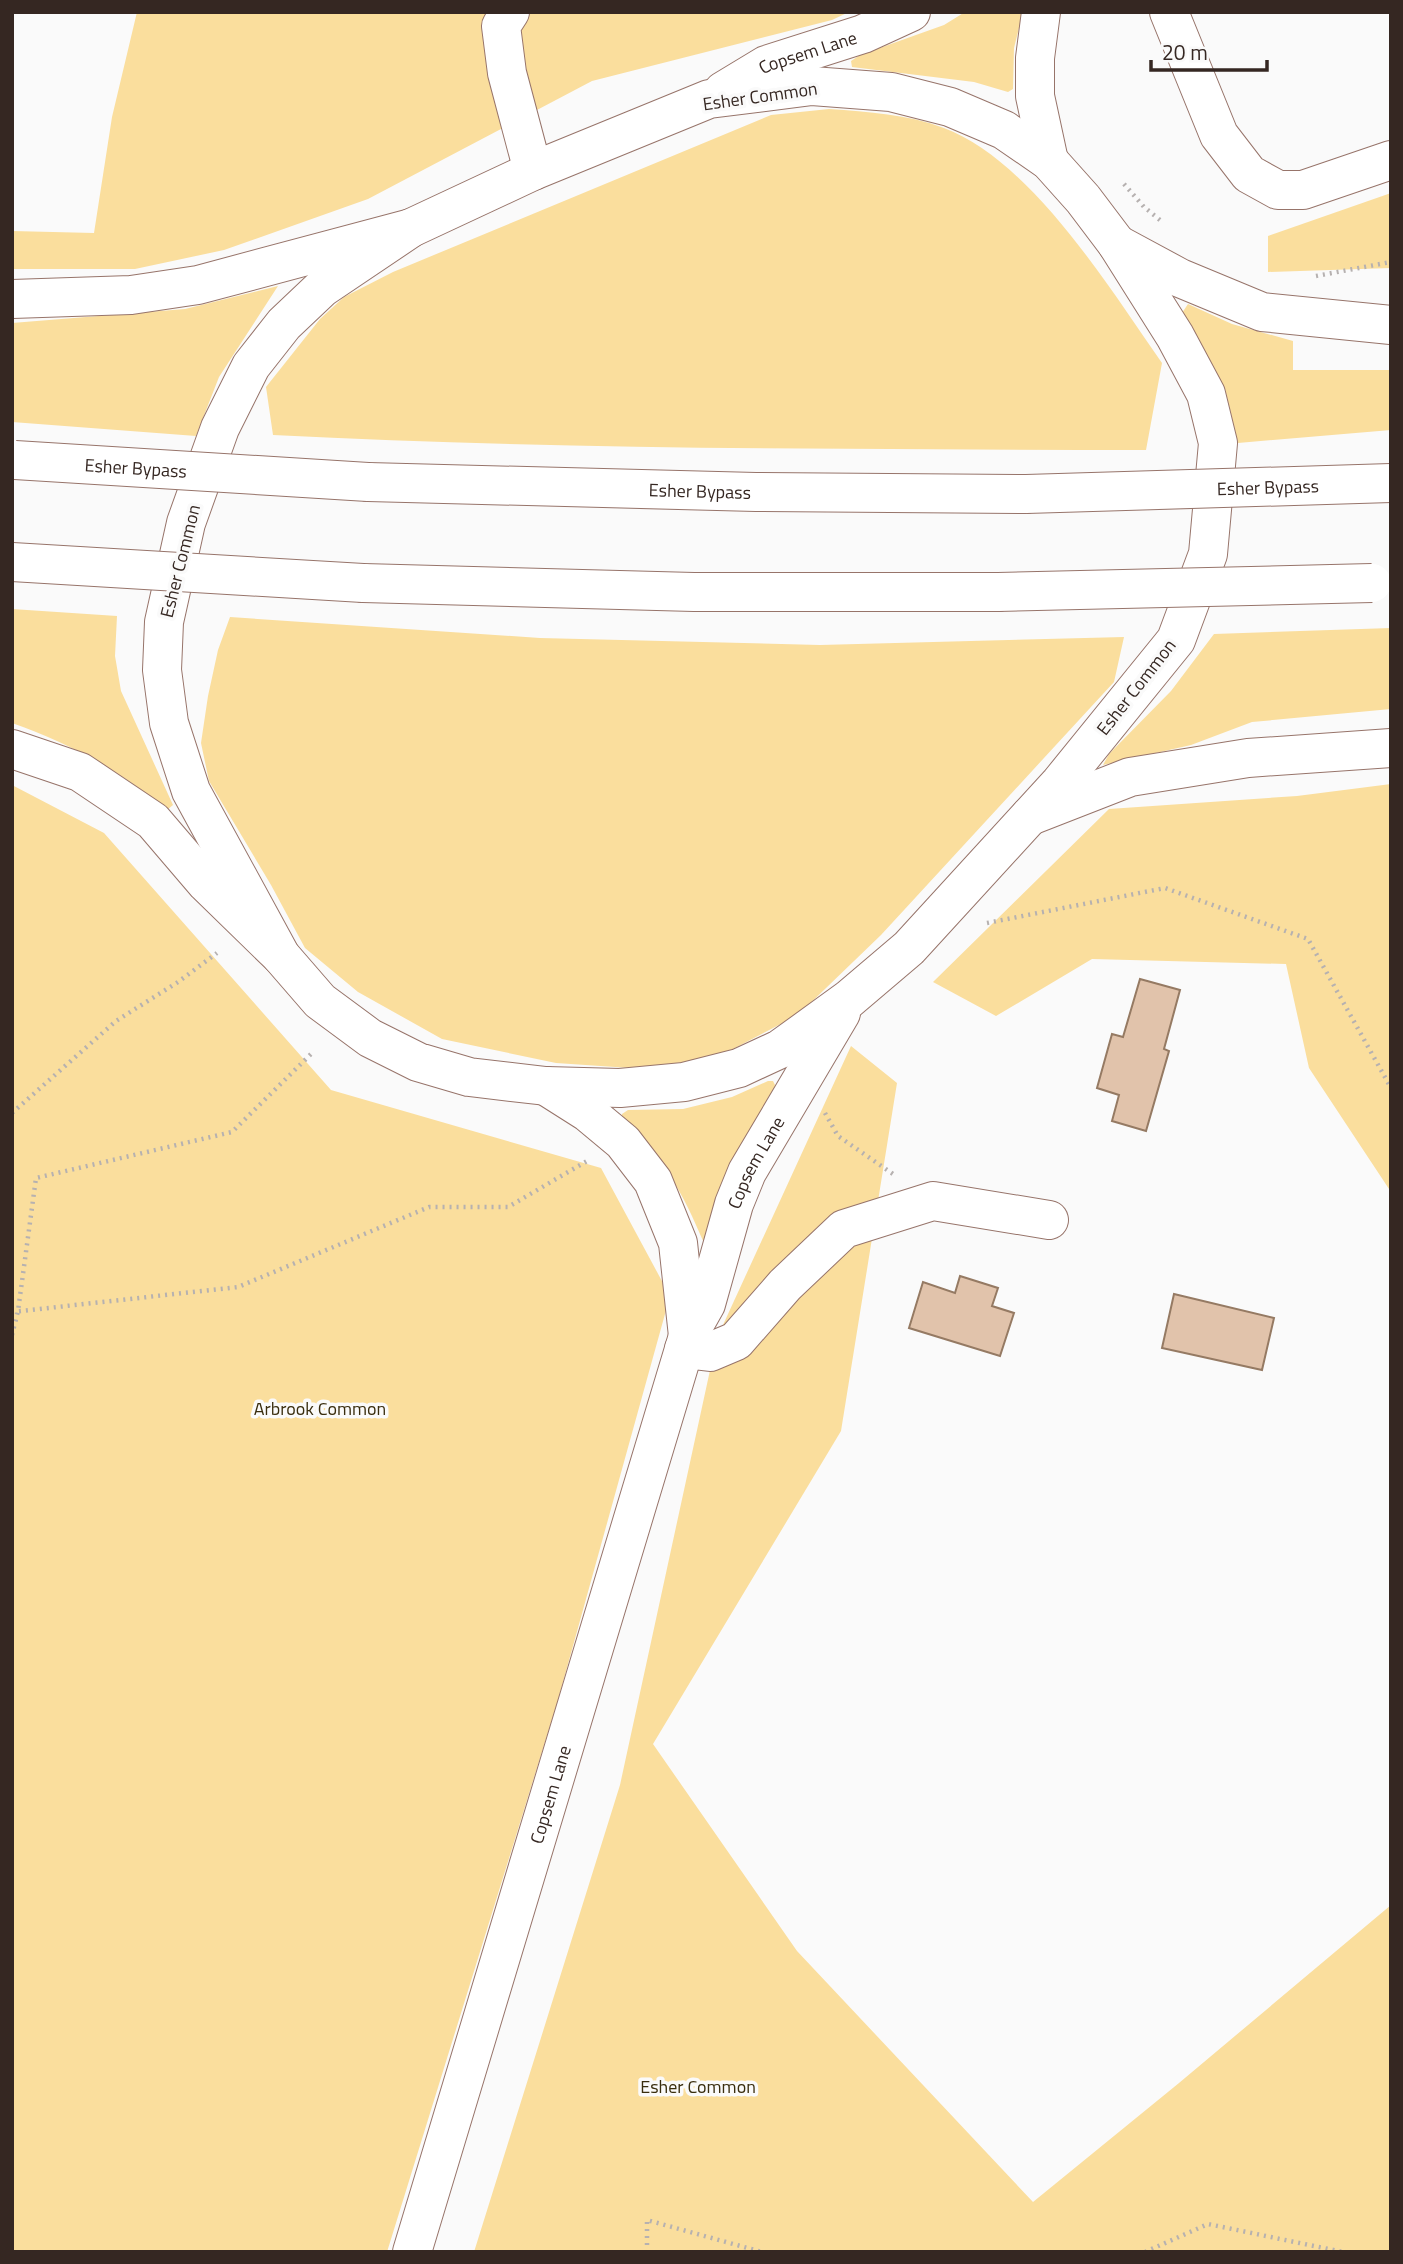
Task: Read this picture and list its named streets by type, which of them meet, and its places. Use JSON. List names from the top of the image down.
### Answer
{
  "streets": {
    "main road": ["Copsem Lane", "Esher Common", "Esher Bypass"]
  },
  "crossings": [
    ["Copsem Lane", "Esher Common"]
  ],
  "parks": ["Arbrook Common", "Esher Common"],
  "scale_bar": "20 m"
}
